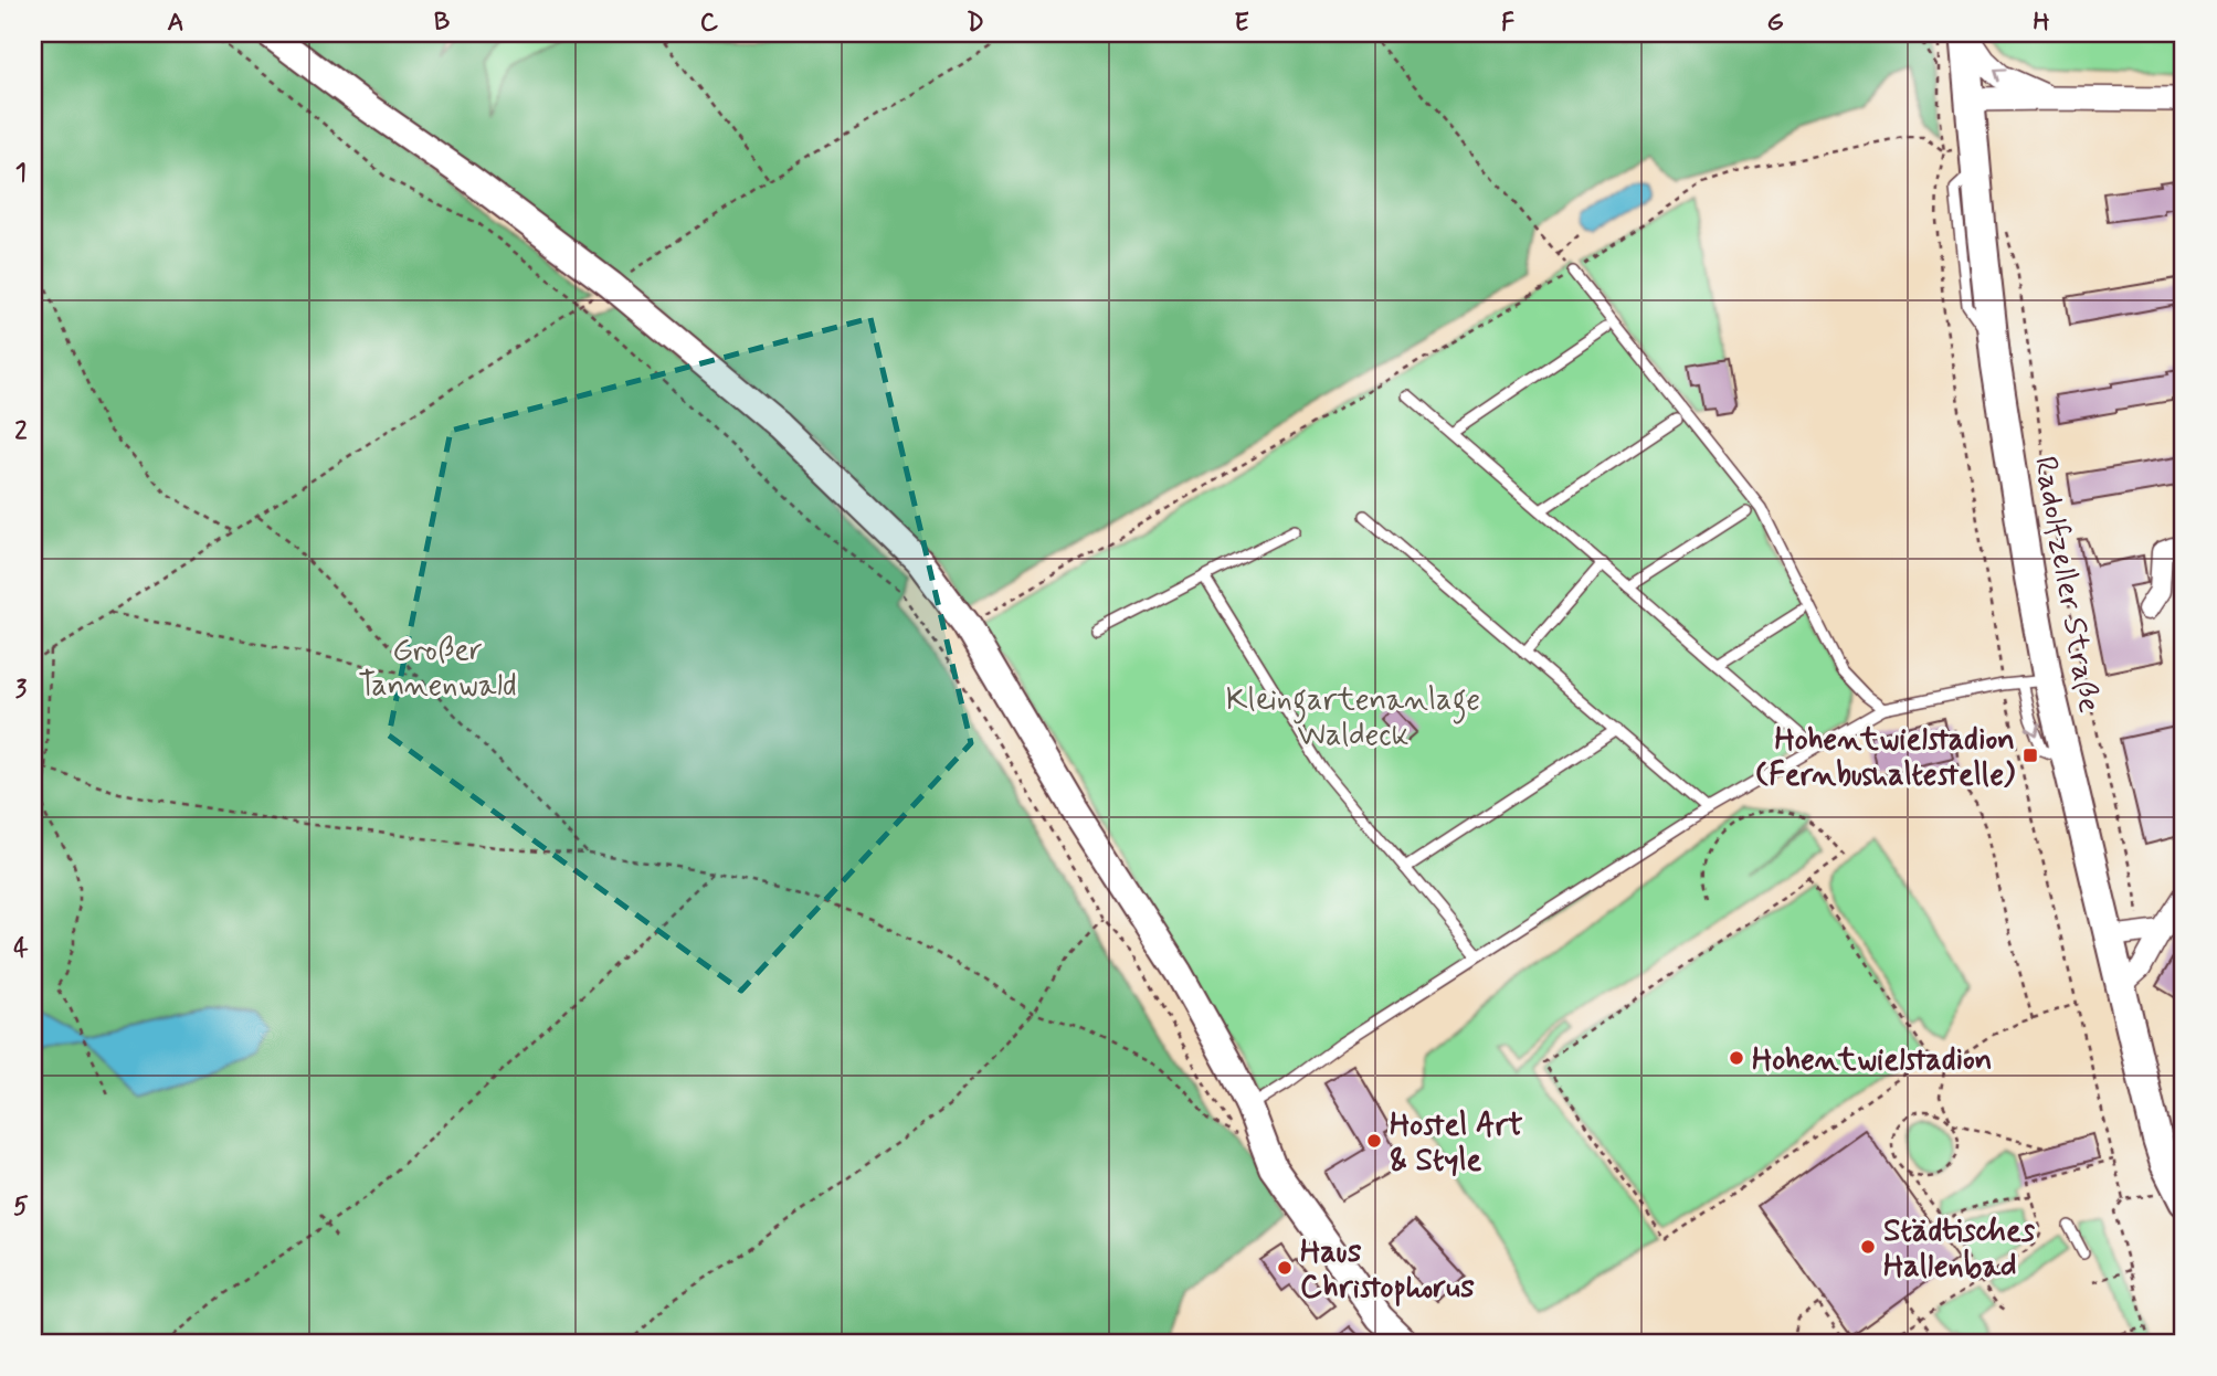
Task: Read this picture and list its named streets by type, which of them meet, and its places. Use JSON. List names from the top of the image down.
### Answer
{
  "streets": {
    "main road": ["Radolfzeller Straße"]
  },
  "parks": ["Großer Tannenwald", "Kleingartenanlage Waldeck"],
  "places": {
    "transit": ["Hohentwielstadion (Fernbushaltestelle)"],
    "other": [
      "Hohentwielstadion",
      "Hostel Art & Style",
      "Städtisches Hallenbad",
      "Haus Christophorus"
    ]
  },
  "grid": {
    "columns": [
      "A",
      "B",
      "C",
      "D",
      "E",
      "F",
      "G",
      "H"
    ],
    "rows": [
      "1",
      "2",
      "3",
      "4",
      "5"
    ]
  }
}
